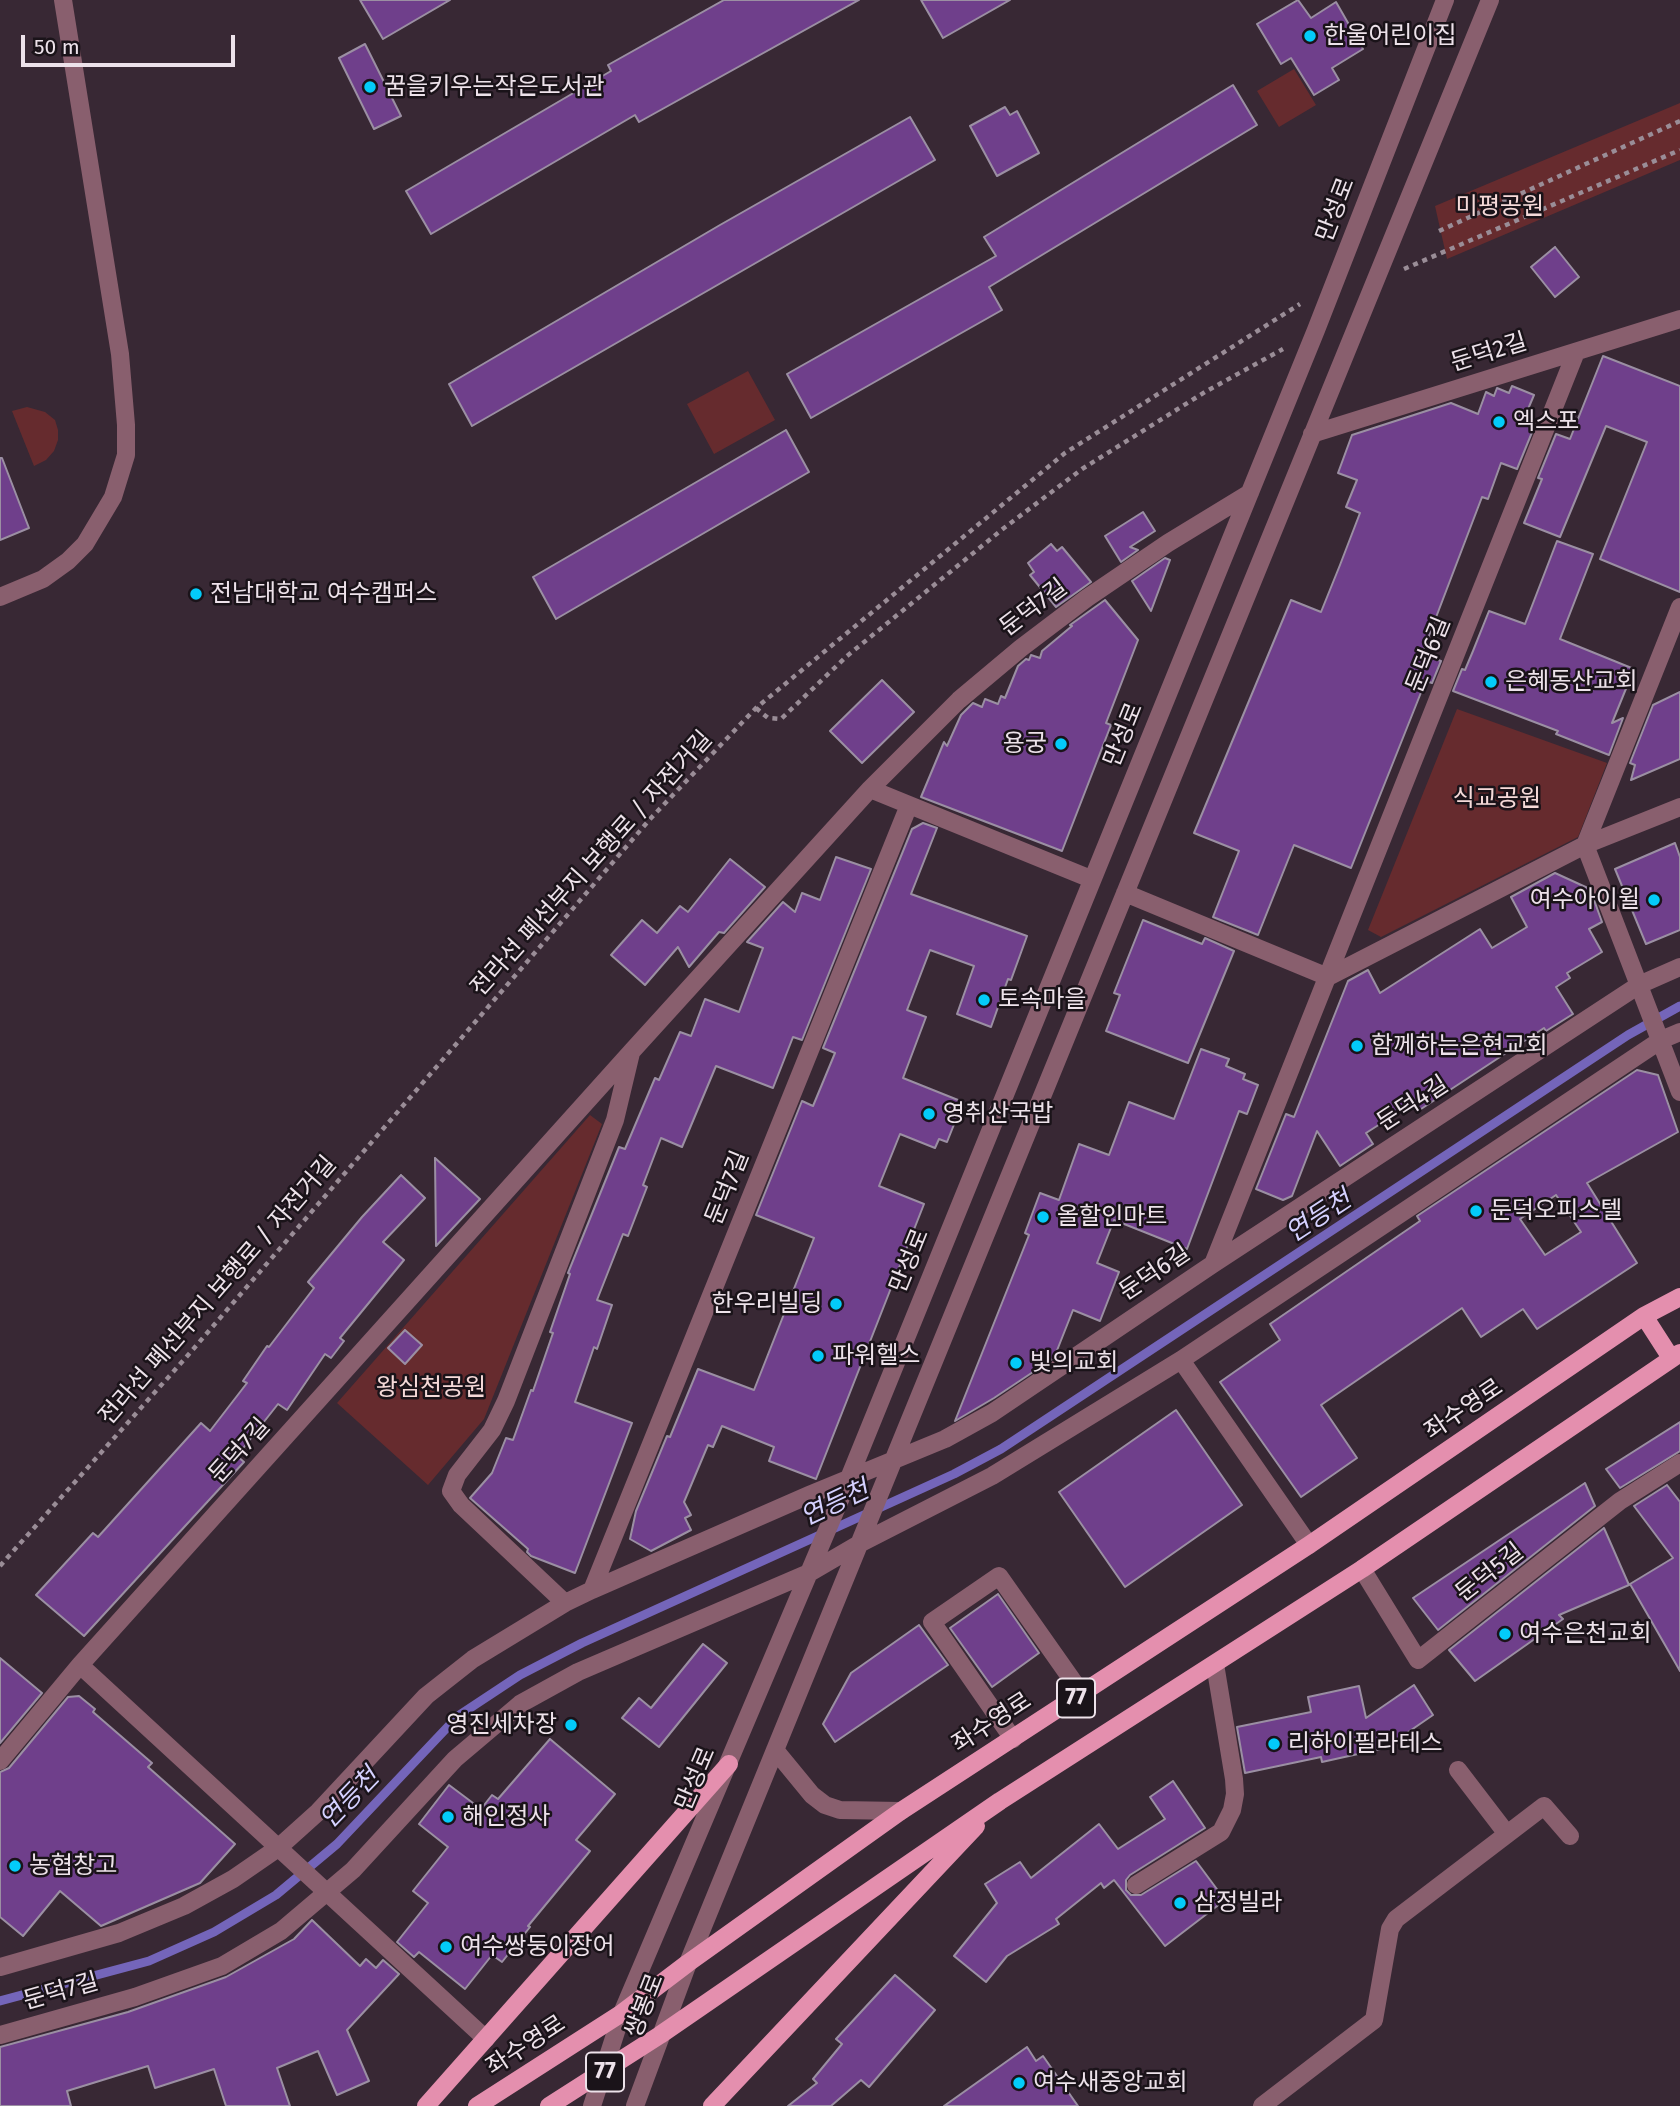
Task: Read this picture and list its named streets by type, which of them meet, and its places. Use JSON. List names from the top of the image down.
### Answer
{
  "streets": {
    "main road": ["좌수영로", "77"],
    "street": [
      "만성로",
      "둔덕2길",
      "둔덕7길",
      "둔덕6길",
      "둔덕4길",
      "둔덕5길",
      "쌍봉로"
    ],
    "path": ["전라선 폐선부지 보행로 / 자전거길"]
  },
  "crossings": [
    ["만성로", "둔덕7길"],
    ["만성로", "좌수영로"],
    ["만성로", "쌍봉로"],
    ["둔덕2길", "둔덕6길"],
    ["둔덕7길", "둔덕6길"],
    ["둔덕6길", "둔덕4길"],
    ["좌수영로", "쌍봉로"],
    ["둔덕5길", "77"],
    ["77", "쌍봉로"]
  ],
  "water": ["연등천"],
  "parks": ["미평공원", "식교공원", "왕심천공원"],
  "places": [
    "한울어린이집",
    "꿈을키우는작은도서관",
    "엑스포",
    "전남대학교 여수캠퍼스",
    "은혜동산교회",
    "용궁",
    "여수아이윌",
    "토속마을",
    "함께하는은현교회",
    "영취산국밥",
    "둔덕오피스텔",
    "올할인마트",
    "한우리빌딩",
    "파워헬스",
    "빛의교회",
    "여수은천교회",
    "영진세차장",
    "리하이필라테스",
    "해인정사",
    "농협창고",
    "삼정빌라",
    "여수쌍둥이장어",
    "여수새중앙교회"
  ],
  "scale_bar": "50 m"
}
